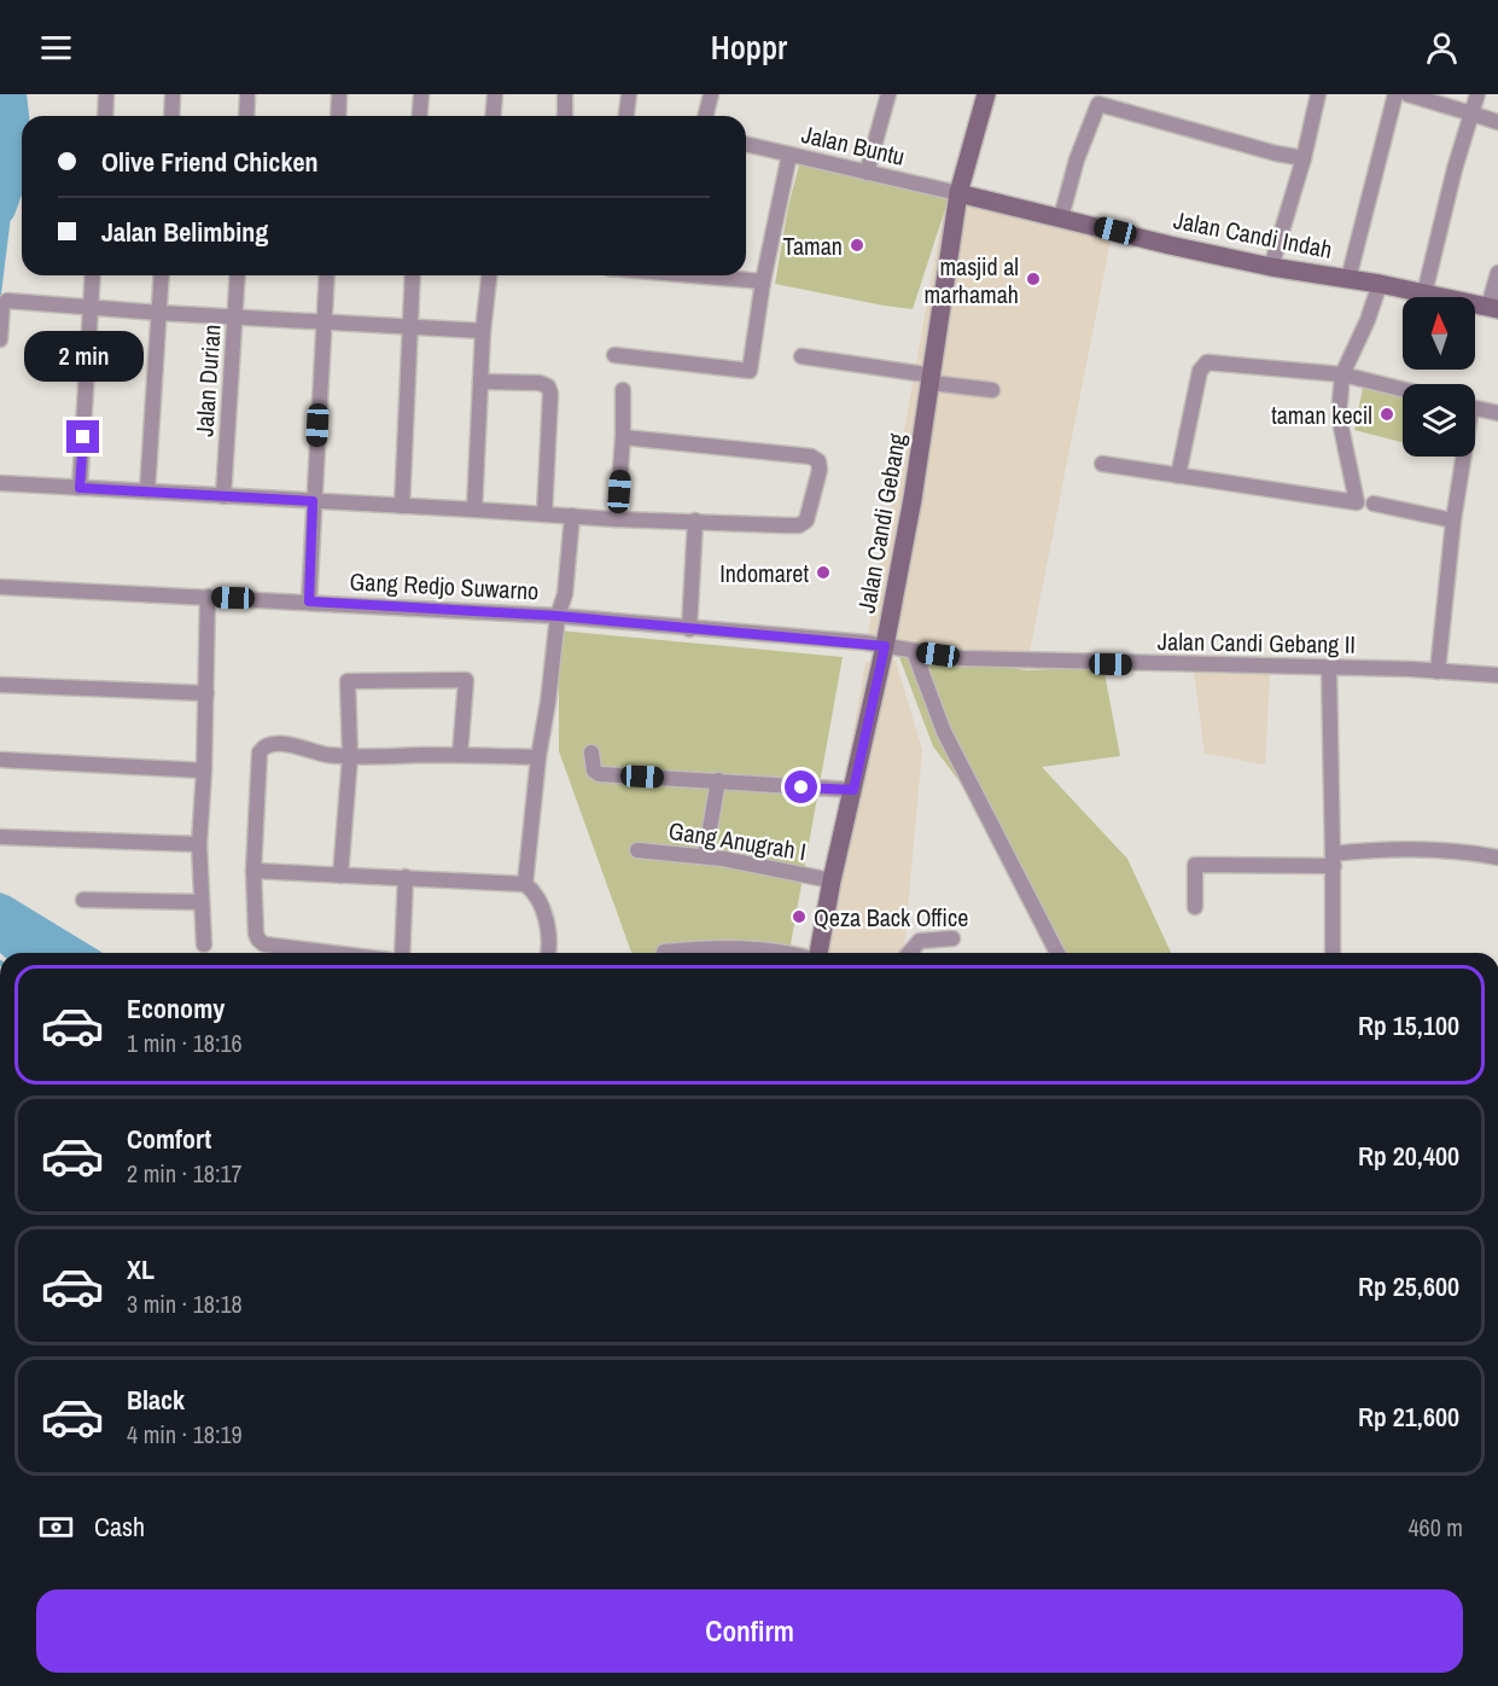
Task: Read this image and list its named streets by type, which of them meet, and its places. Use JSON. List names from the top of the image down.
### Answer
{
  "streets": {
    "main road": ["Jalan Candi Indah", "Jalan Candi Gebang"],
    "street": [
      "Jalan Buntu",
      "Jalan Durian",
      "Gang Redjo Suwarno",
      "Jalan Candi Gebang II",
      "Gang Anugrah I"
    ]
  },
  "crossings": [
    ["Jalan Buntu", "Jalan Candi Indah"],
    ["Jalan Buntu", "Jalan Candi Gebang"],
    ["Jalan Candi Indah", "Jalan Candi Gebang"],
    ["Jalan Candi Gebang", "Gang Redjo Suwarno"],
    ["Jalan Candi Gebang", "Jalan Candi Gebang II"],
    ["Jalan Candi Gebang", "Gang Anugrah I"],
    ["Gang Redjo Suwarno", "Jalan Candi Gebang II"]
  ],
  "places": [
    "Taman",
    "masjid al marhamah",
    "taman kecil",
    "Indomaret",
    "Qeza Back Office"
  ],
  "north": "top",
  "page": {
    "header": "Hoppr",
    "banner": ["Olive Friend Chicken", "Jalan Belimbing"],
    "bubble": "2 min",
    "list": [
      {
        "name": "Economy",
        "note": "1 min · 18:16",
        "value": "Rp 15,100"
      },
      {
        "name": "Comfort",
        "note": "2 min · 18:17",
        "value": "Rp 20,400"
      },
      {
        "name": "XL",
        "note": "3 min · 18:18",
        "value": "Rp 25,600"
      },
      {
        "name": "Black",
        "note": "4 min · 18:19",
        "value": "Rp 21,600"
      }
    ],
    "pay": ["Cash", "460 m"],
    "buttons": "Confirm"
  }
}
